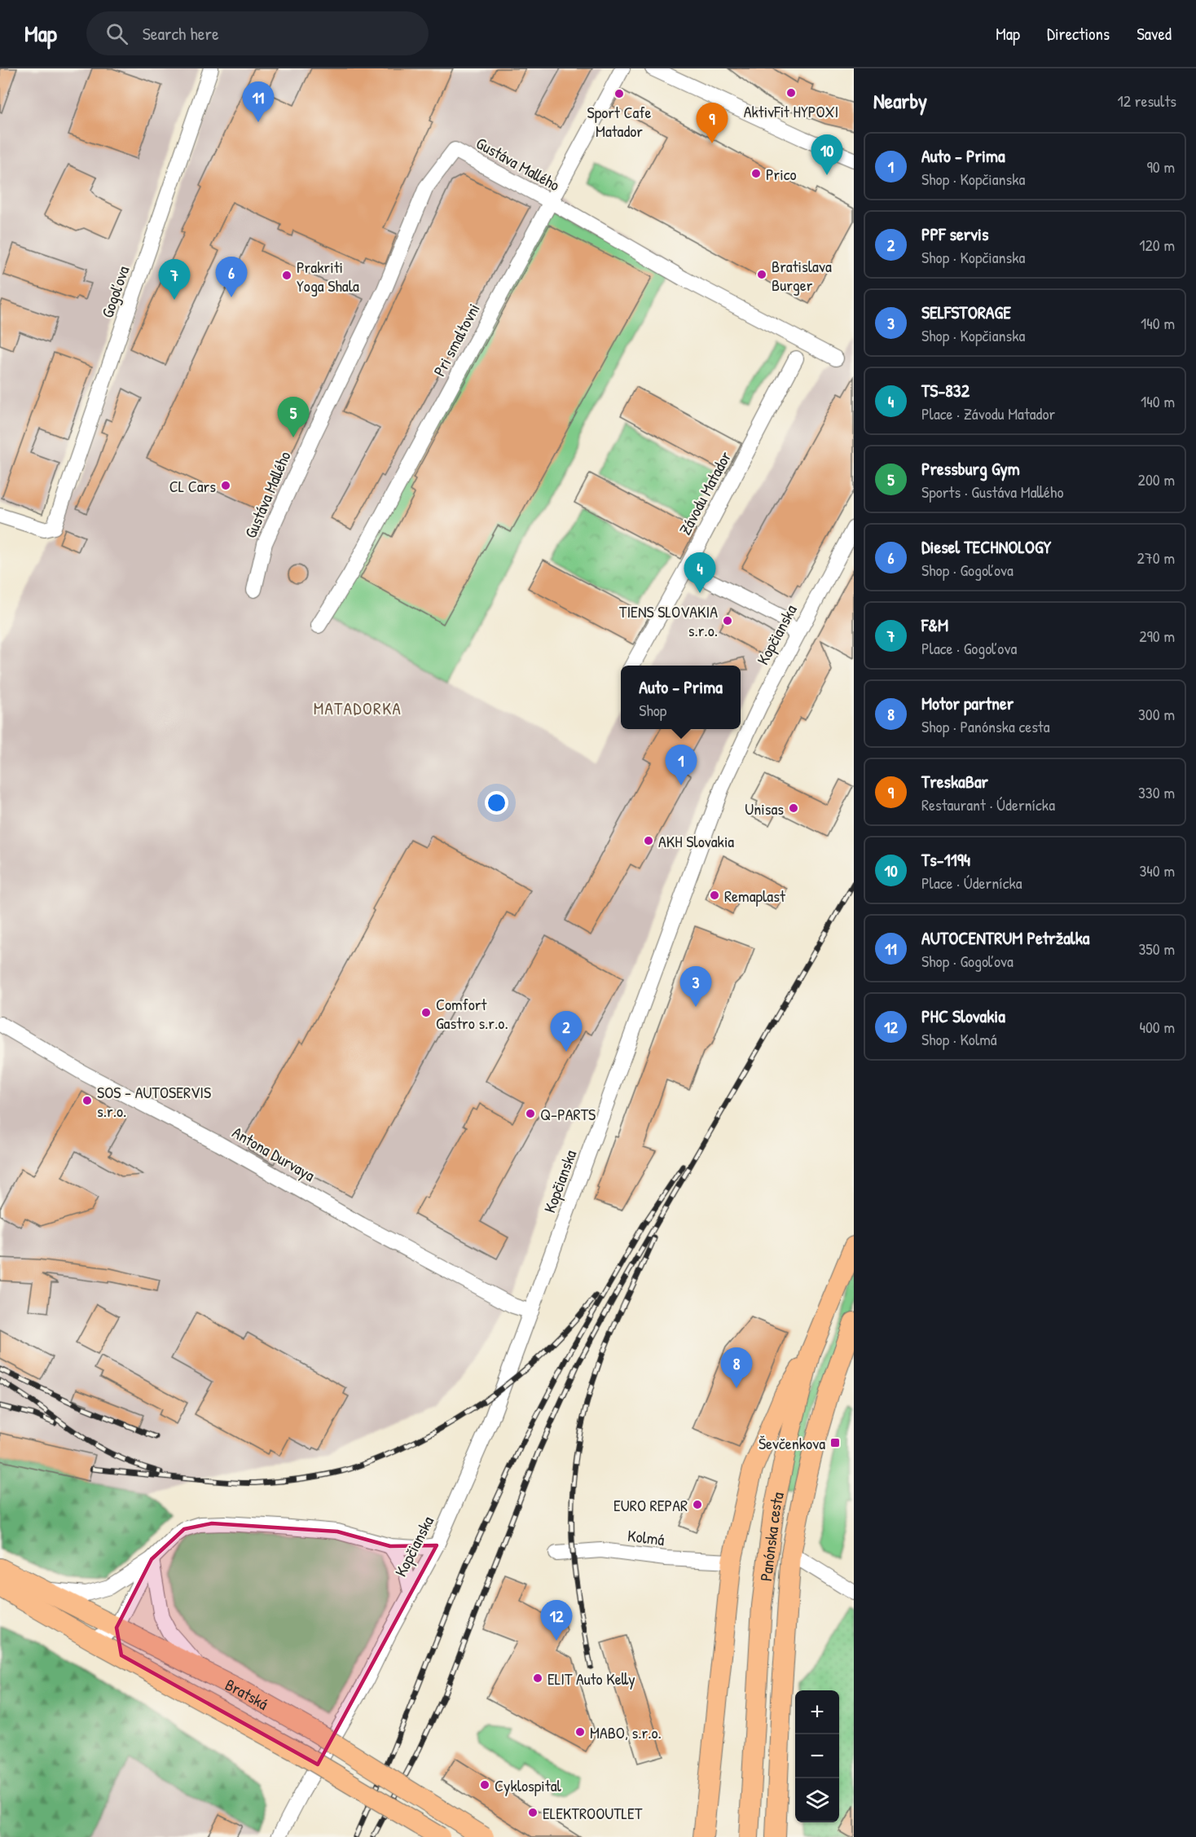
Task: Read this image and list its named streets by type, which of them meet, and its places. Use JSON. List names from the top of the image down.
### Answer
{
  "streets": {
    "main road": ["Panónska cesta", "Bratská"],
    "street": [
      "Gustáva Mallého",
      "Gogoľova",
      "Pri smaltovni",
      "Závodu Matador",
      "Kopčianska",
      "Antona Durvaya",
      "Kolmá"
    ]
  },
  "crossings": [
    ["Gustáva Mallého", "Pri smaltovni"],
    ["Kopčianska", "Antona Durvaya"]
  ],
  "districts": ["MATADORKA"],
  "places": {
    "other": [
      "AktivFit HYPOXI",
      "Sport Cafe Matador",
      "Prico",
      "Bratislava Burger",
      "Prakriti Yoga Shala",
      "CL Cars",
      "TIENS SLOVAKIA s.r.o.",
      "Unisas",
      "AKH Slovakia",
      "Remaplast",
      "Comfort Gastro s.r.o.",
      "SOS - AUTOSERVIS s.r.o.",
      "Q-PARTS",
      "EURO REPAR",
      "ELIT Auto Kelly",
      "MABO, s.r.o.",
      "Cyklospital",
      "ELEKTROOUTLET"
    ],
    "transit": ["Ševčenkova"]
  },
  "page": {
    "header": "Map",
    "search": "Search here",
    "nav": ["Map", "Directions", "Saved"],
    "heading": ["Nearby", "12 results"],
    "pins": [
      "11",
      "9",
      "10",
      "6",
      "7",
      "5",
      "4",
      "1",
      "3",
      "2",
      "8",
      "12"
    ],
    "list": [
      {
        "mark": "1",
        "name": "Auto - Prima",
        "note": "Shop · Kopčianska",
        "value": "90 m"
      },
      {
        "mark": "2",
        "name": "PPF servis",
        "note": "Shop · Kopčianska",
        "value": "120 m"
      },
      {
        "mark": "3",
        "name": "SELFSTORAGE",
        "note": "Shop · Kopčianska",
        "value": "140 m"
      },
      {
        "mark": "4",
        "name": "TS-832",
        "note": "Place · Závodu Matador",
        "value": "140 m"
      },
      {
        "mark": "5",
        "name": "Pressburg Gym",
        "note": "Sports · Gustáva Mallého",
        "value": "200 m"
      },
      {
        "mark": "6",
        "name": "Diesel TECHNOLOGY",
        "note": "Shop · Gogoľova",
        "value": "270 m"
      },
      {
        "mark": "7",
        "name": "F&M",
        "note": "Place · Gogoľova",
        "value": "290 m"
      },
      {
        "mark": "8",
        "name": "Motor partner",
        "note": "Shop · Panónska cesta",
        "value": "300 m"
      },
      {
        "mark": "9",
        "name": "TreskaBar",
        "note": "Restaurant · Údernícka",
        "value": "330 m"
      },
      {
        "mark": "10",
        "name": "Ts-1194",
        "note": "Place · Údernícka",
        "value": "340 m"
      },
      {
        "mark": "11",
        "name": "AUTOCENTRUM Petržalka",
        "note": "Shop · Gogoľova",
        "value": "350 m"
      },
      {
        "mark": "12",
        "name": "PHC Slovakia",
        "note": "Shop · Kolmá",
        "value": "400 m"
      }
    ],
    "popup": ["Auto - Prima", "Shop"],
    "map_buttons": ["+", "−"]
  }
}
